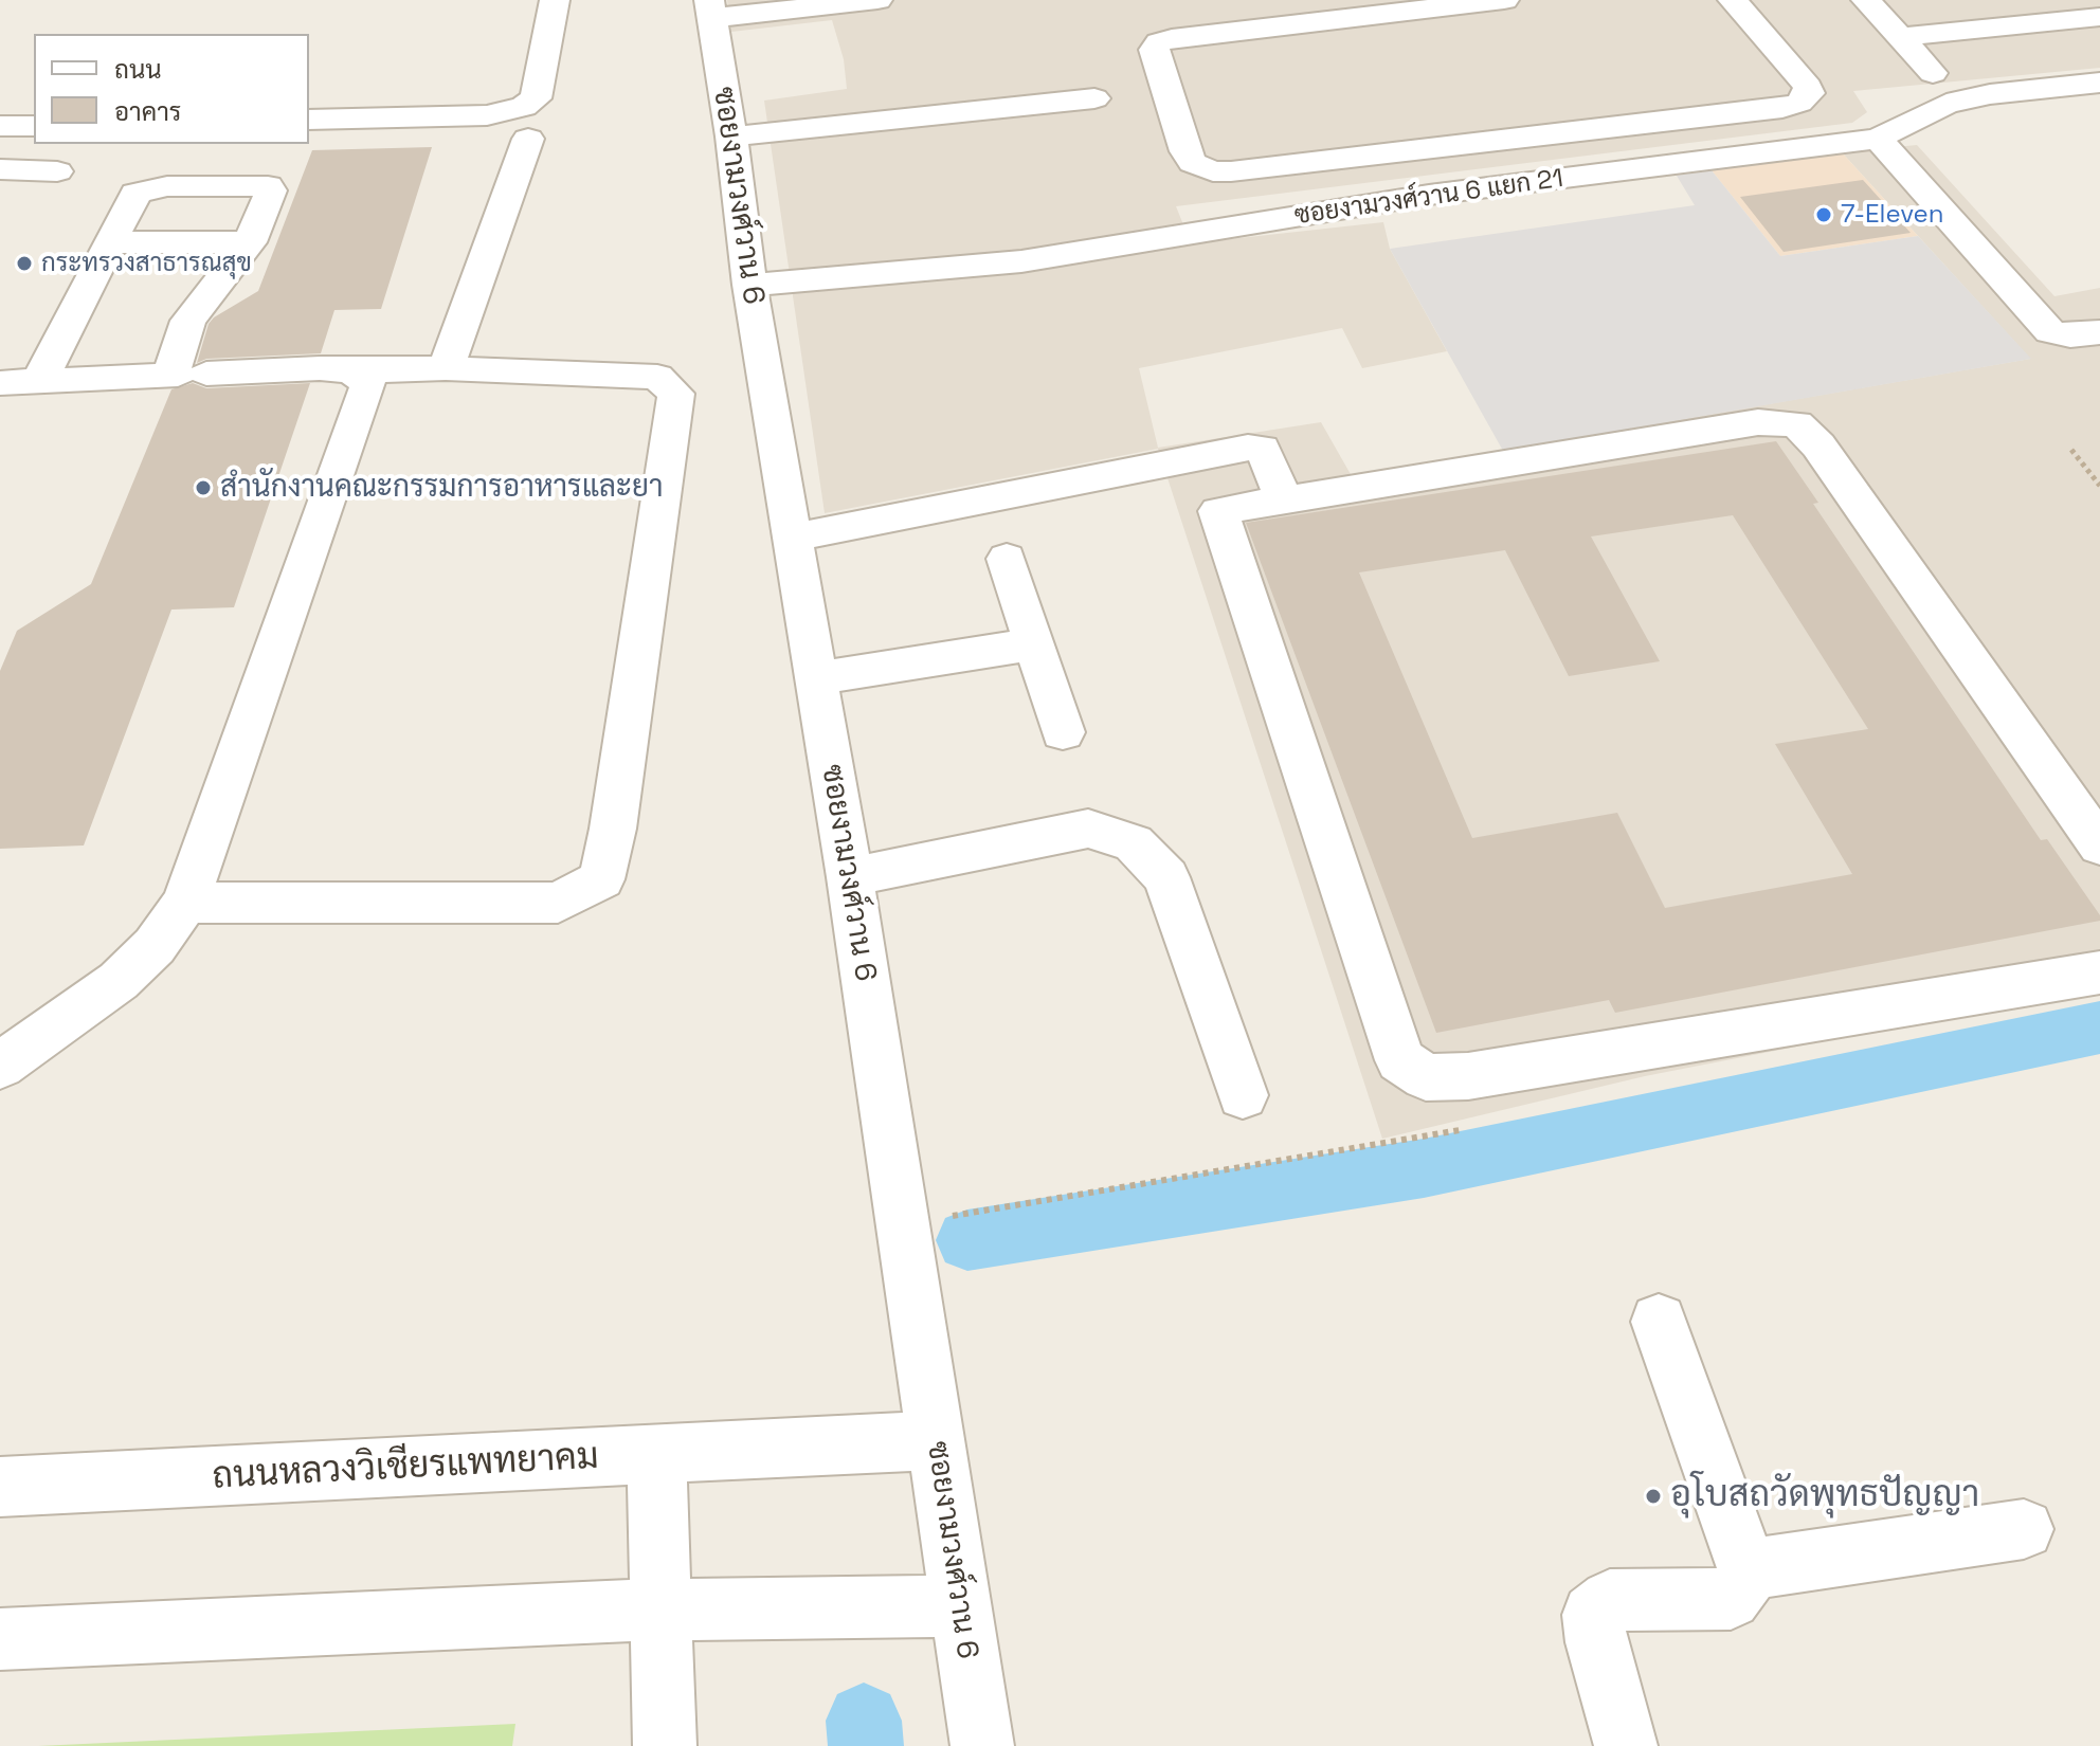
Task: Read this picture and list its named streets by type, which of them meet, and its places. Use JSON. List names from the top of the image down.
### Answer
{
  "streets": {
    "street": ["ซอยงามวงศ์วาน 6", "ซอยงามวงศ์วาน 6 แยก 21", "ถนนหลวงวิเชียรแพทยาคม"]
  },
  "crossings": [
    ["ซอยงามวงศ์วาน 6", "ซอยงามวงศ์วาน 6 แยก 21"],
    ["ซอยงามวงศ์วาน 6", "ถนนหลวงวิเชียรแพทยาคม"]
  ],
  "places": [
    "7-Eleven",
    "กระทรวงสาธารณสุข",
    "สำนักงานคณะกรรมการอาหารและยา",
    "อุโบสถวัดพุทธปัญญา"
  ],
  "legend": ["ถนน", "อาคาร"]
}
